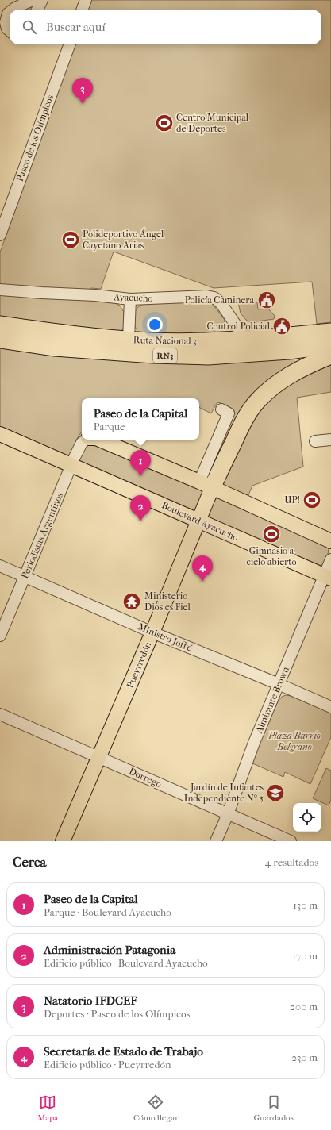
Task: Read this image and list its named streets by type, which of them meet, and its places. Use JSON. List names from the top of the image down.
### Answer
{
  "streets": {
    "highway": ["Ruta Nacional 3", "RN3"],
    "main road": ["Boulevard Ayacucho", "Pueyrredón"],
    "street": [
      "Paseo de los Olímpicos",
      "Ayacucho",
      "Periodistas Argentinos",
      "Ministro Jofré",
      "Almirante Brown",
      "Dorrego"
    ]
  },
  "crossings": [
    ["Ayacucho", "Ruta Nacional 3"],
    ["Boulevard Ayacucho", "Periodistas Argentinos"],
    ["Boulevard Ayacucho", "Pueyrredón"],
    ["Boulevard Ayacucho", "Almirante Brown"],
    ["Periodistas Argentinos", "Ministro Jofré"],
    ["Ministro Jofré", "Pueyrredón"],
    ["Ministro Jofré", "Almirante Brown"],
    ["Pueyrredón", "Dorrego"],
    ["Almirante Brown", "Dorrego"]
  ],
  "parks": ["Plaza Barrio Belgrano"],
  "places": {
    "sports": [
      "Centro Municipal de Deportes",
      "Polideportivo Ángel Cayetano Arias",
      "UP!",
      "Gimnasio a cielo abierto"
    ],
    "public building": ["Policía Caminera", "Control Policial"],
    "temple": ["Ministerio Dios es Fiel"],
    "school or university": ["Jardín de Infantes Independiente N° 5"]
  },
  "page": {
    "search": "Buscar aquí",
    "pins": [
      "3",
      "1",
      "2",
      "4"
    ],
    "popup": ["Paseo de la Capital", "Parque"],
    "heading": ["Cerca", "4 resultados"],
    "list": [
      {
        "mark": "1",
        "name": "Paseo de la Capital",
        "note": "Parque · Boulevard Ayacucho",
        "value": "130 m"
      },
      {
        "mark": "2",
        "name": "Administración Patagonia",
        "note": "Edificio público · Boulevard Ayacucho",
        "value": "170 m"
      },
      {
        "mark": "3",
        "name": "Natatorio IFDCEF",
        "note": "Deportes · Paseo de los Olímpicos",
        "value": "200 m"
      },
      {
        "mark": "4",
        "name": "Secretaría de Estado de Trabajo",
        "note": "Edificio público · Pueyrredón",
        "value": "230 m"
      }
    ],
    "nav": ["Mapa", "Cómo llegar", "Guardados"]
  }
}
